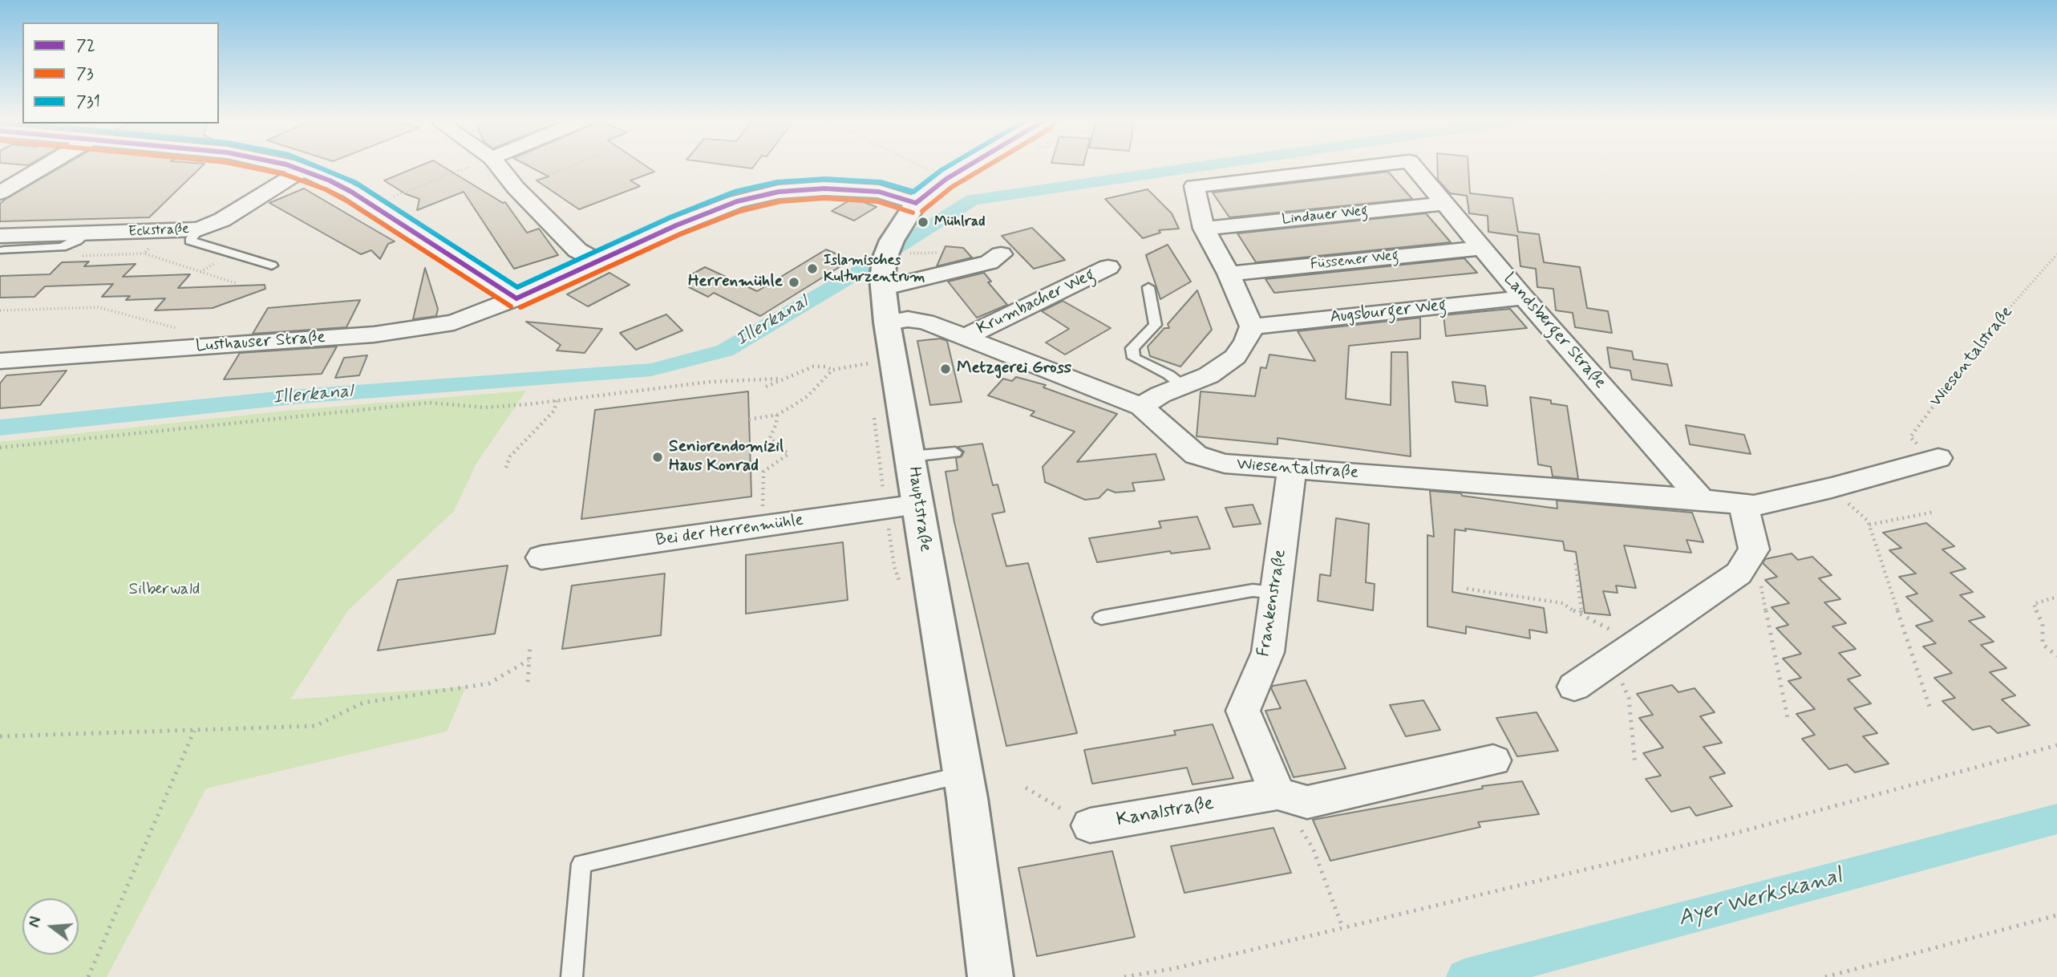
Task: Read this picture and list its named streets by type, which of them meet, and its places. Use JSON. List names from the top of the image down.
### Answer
{
  "streets": {
    "main road": ["Hauptstraße"],
    "street": [
      "Lindauer Weg",
      "Eckstraße",
      "Füssener Weg",
      "Krumbacher Weg",
      "Augsburger Weg",
      "Landsberger Straße",
      "Lusthauser Straße",
      "Wiesentalstraße",
      "Bei der Herrenmühle",
      "Frankenstraße",
      "Kanalstraße"
    ]
  },
  "crossings": [
    ["Lindauer Weg", "Landsberger Straße"],
    ["Füssener Weg", "Landsberger Straße"],
    ["Krumbacher Weg", "Wiesentalstraße"],
    ["Augsburger Weg", "Landsberger Straße"],
    ["Landsberger Straße", "Wiesentalstraße"],
    ["Lusthauser Straße", "Hauptstraße"],
    ["Wiesentalstraße", "Hauptstraße"],
    ["Wiesentalstraße", "Frankenstraße"],
    ["Hauptstraße", "Bei der Herrenmühle"],
    ["Frankenstraße", "Kanalstraße"]
  ],
  "water": ["Illerkanal", "Ayer Werkskanal"],
  "parks": ["Silberwald"],
  "places": [
    "Mühlrad",
    "Islamisches Kulturzentrum",
    "Herrenmühle",
    "Metzgerei Gross",
    "Seniorendomizil Haus Konrad"
  ],
  "lines": ["transit line 72", "transit line 73", "transit line 731"],
  "legend": ["72", "73", "731"],
  "north": "left"
}
